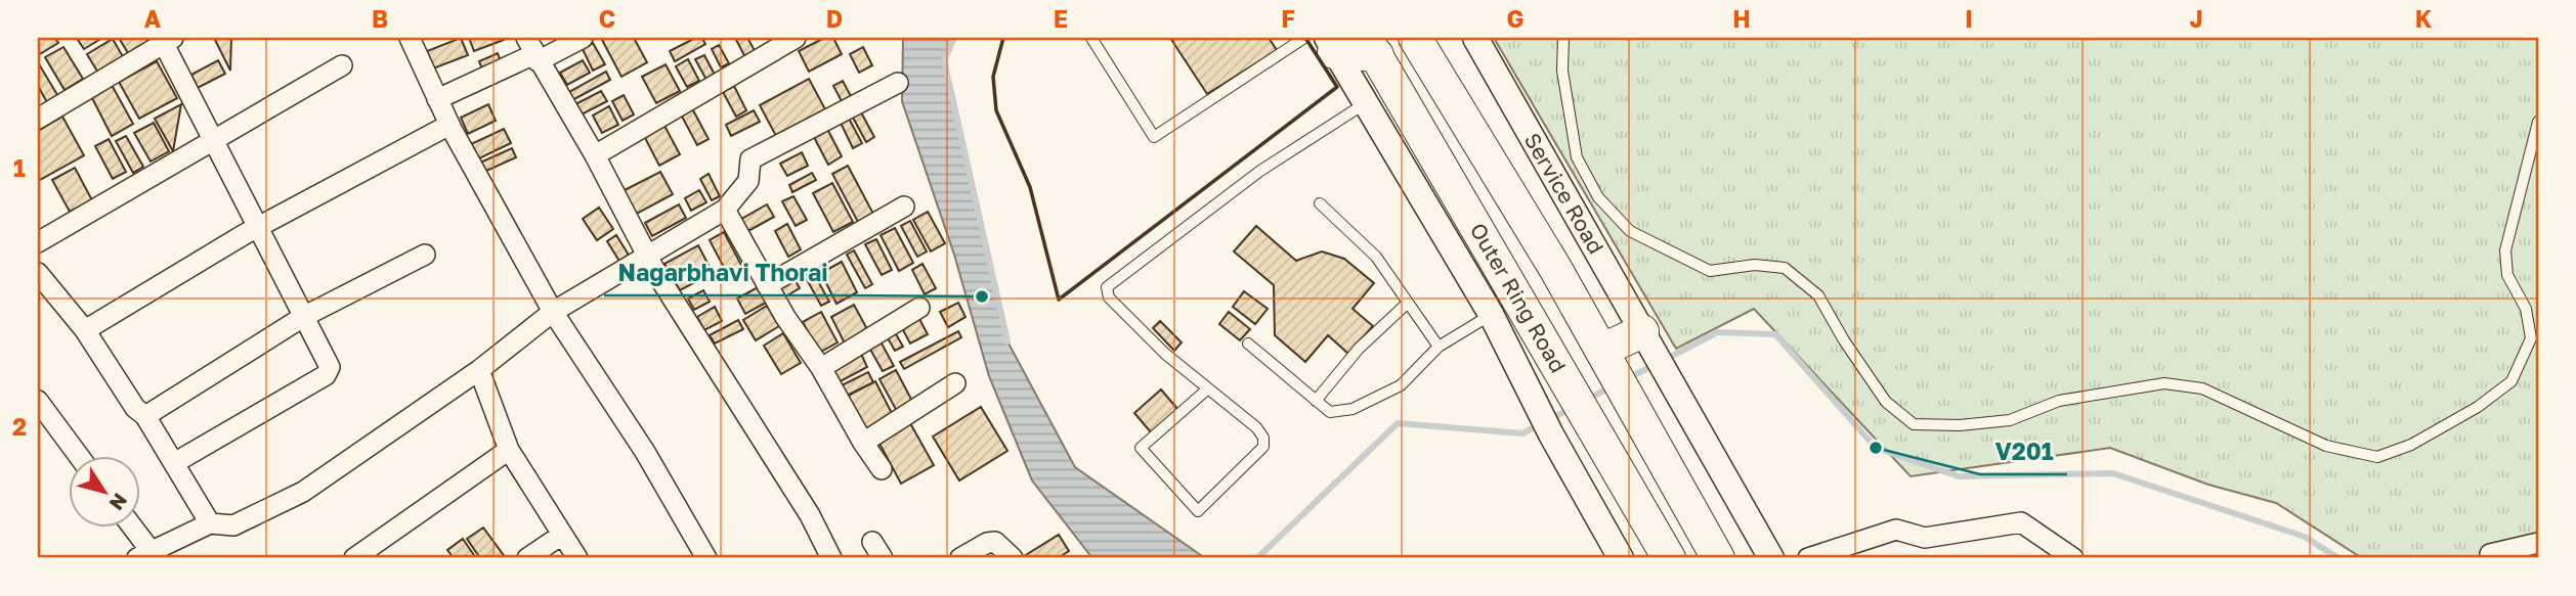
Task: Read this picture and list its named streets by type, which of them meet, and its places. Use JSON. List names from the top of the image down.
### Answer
{
  "streets": {
    "highway": ["Outer Ring Road"],
    "street": ["Service Road"]
  },
  "places": ["Nagarbhavi Thorai", "V201"],
  "north": "bottom right",
  "grid": {
    "columns": [
      "A",
      "B",
      "C",
      "D",
      "E",
      "F",
      "G",
      "H",
      "I",
      "J",
      "K"
    ],
    "rows": ["1", "2"]
  }
}
